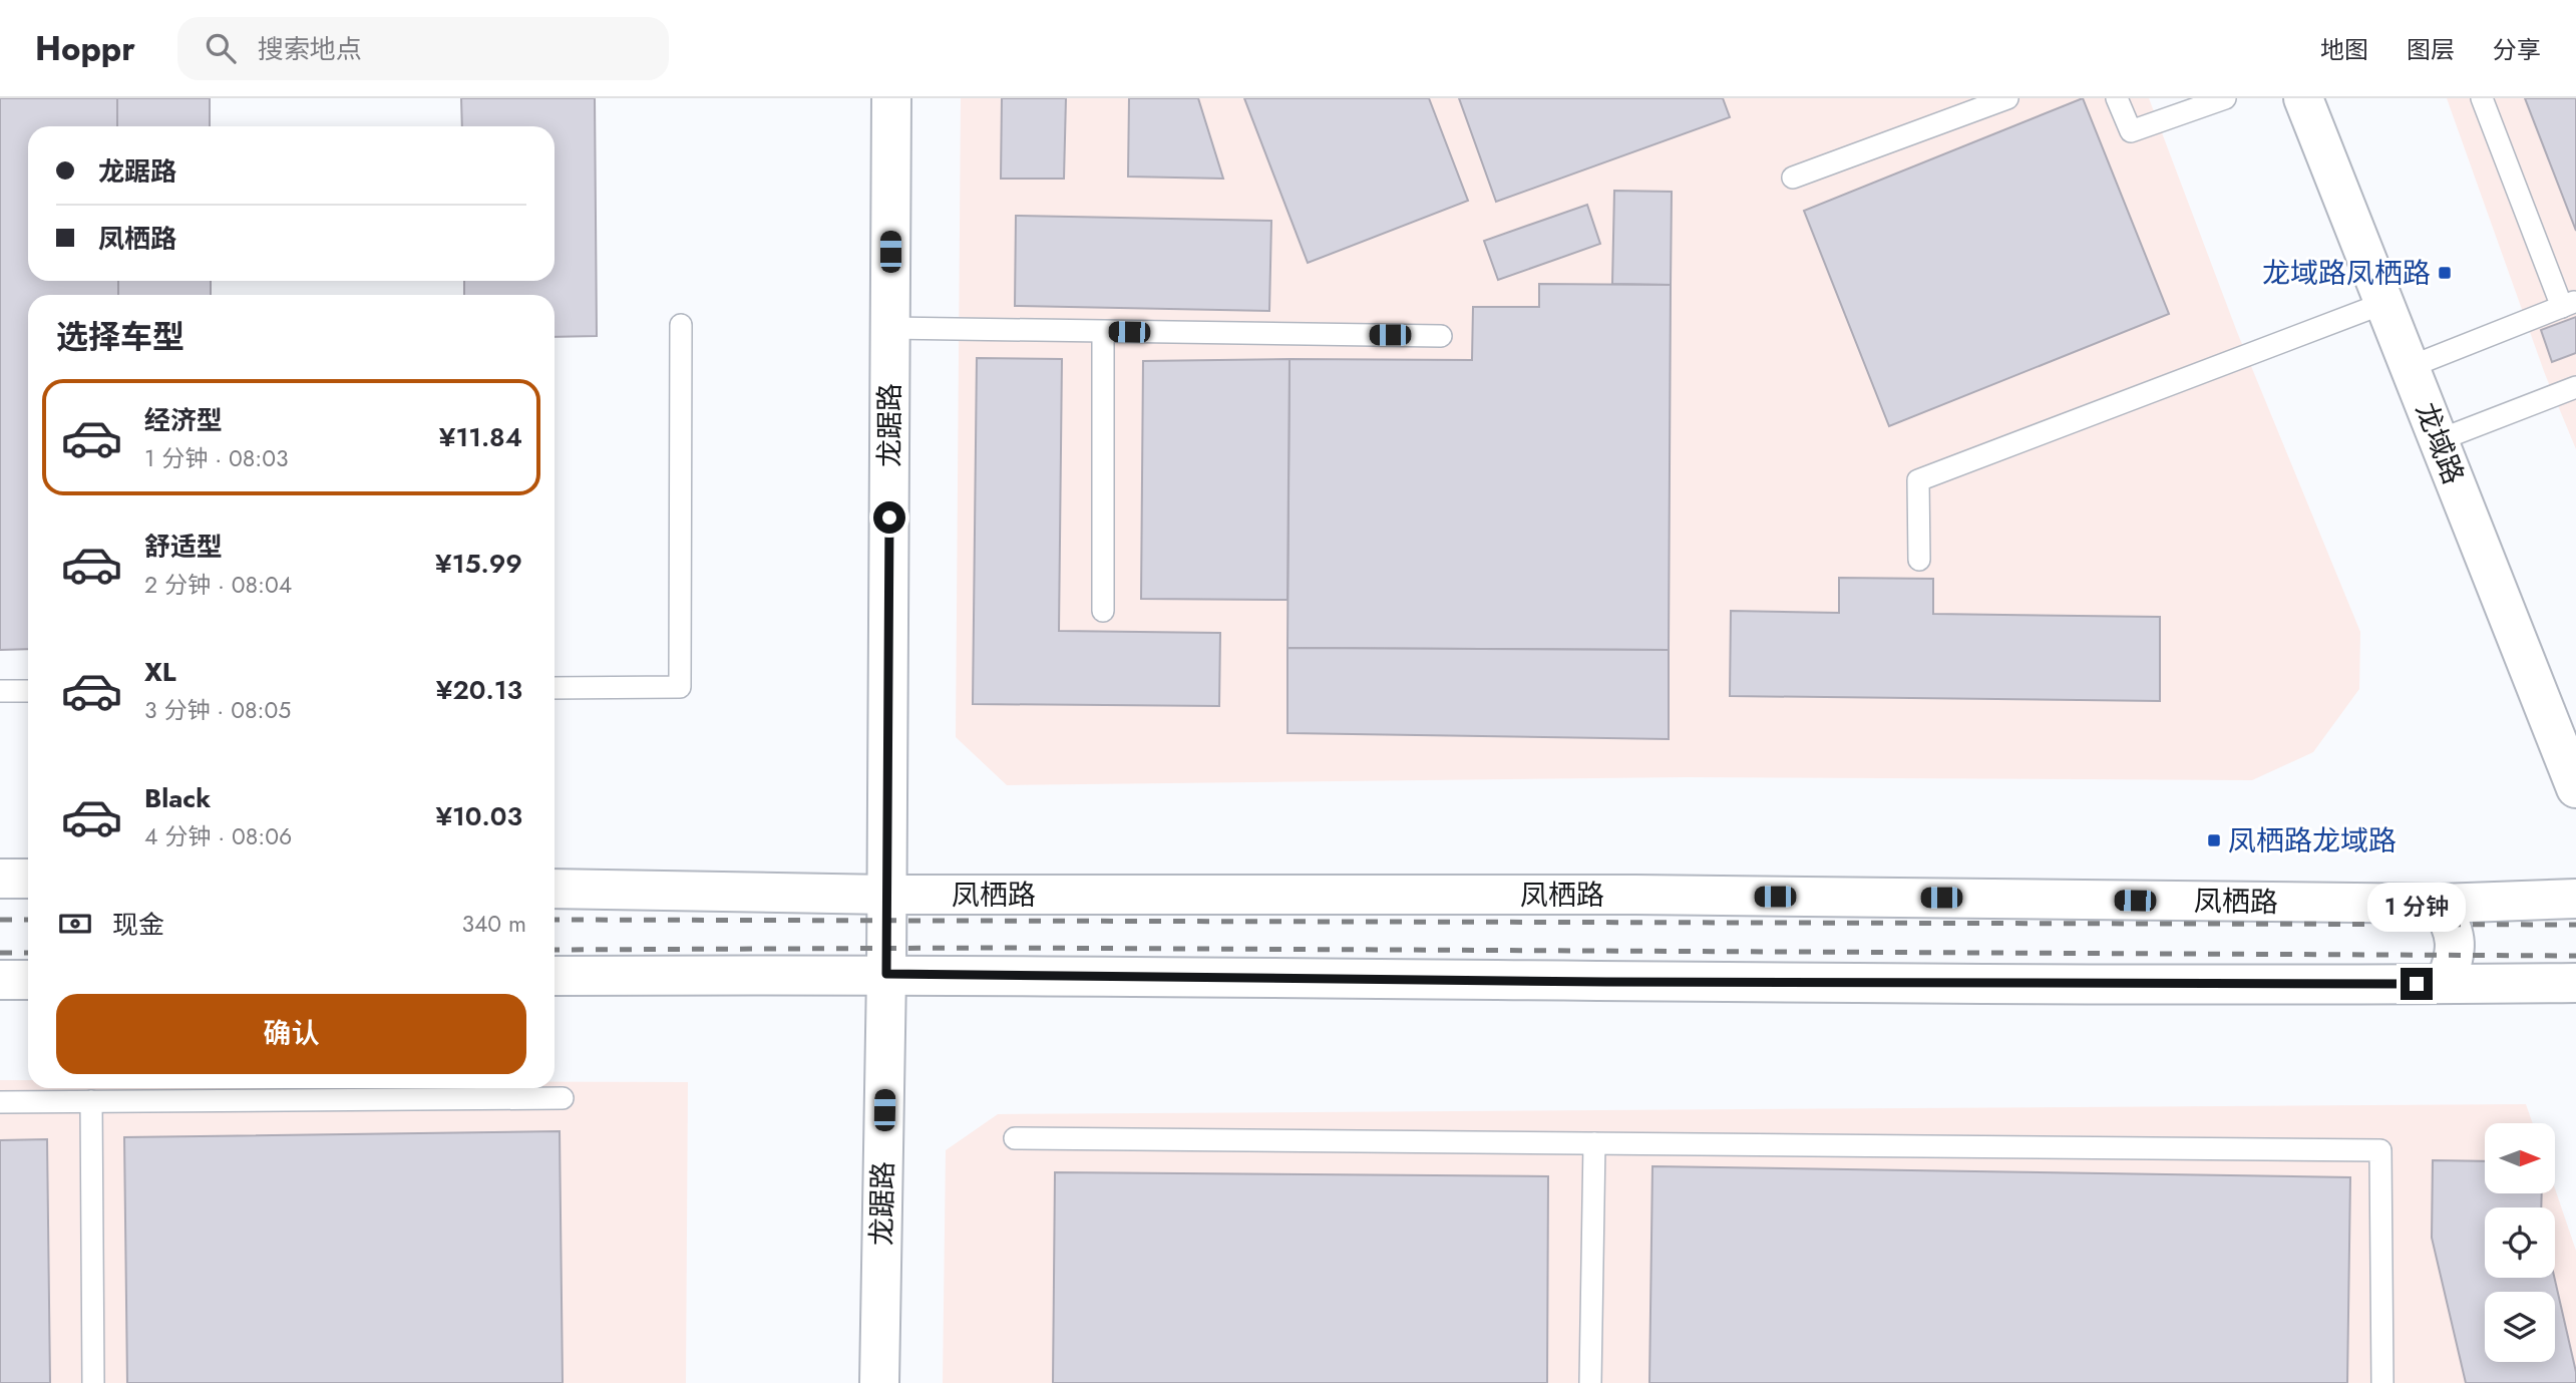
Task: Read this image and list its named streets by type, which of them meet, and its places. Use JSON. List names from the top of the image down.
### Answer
{
  "streets": {
    "main road": ["龙踞路", "龙域路", "凤栖路"]
  },
  "crossings": [
    ["龙踞路", "凤栖路"]
  ],
  "places": {
    "transit": ["龙域路凤栖路", "凤栖路龙域路"]
  },
  "north": "right",
  "page": {
    "header": "Hoppr",
    "search": "搜索地点",
    "nav": ["地图", "图层", "分享"],
    "banner": ["龙踞路", "凤栖路"],
    "heading": "选择车型",
    "list": [
      {
        "name": "经济型",
        "note": "1 分钟 · 08:03",
        "value": "¥11.84"
      },
      {
        "name": "舒适型",
        "note": "2 分钟 · 08:04",
        "value": "¥15.99"
      },
      {
        "name": "XL",
        "note": "3 分钟 · 08:05",
        "value": "¥20.13"
      },
      {
        "name": "Black",
        "note": "4 分钟 · 08:06",
        "value": "¥10.03"
      }
    ],
    "bubble": "1 分钟",
    "pay": ["现金", "340 m"],
    "buttons": "确认"
  }
}
